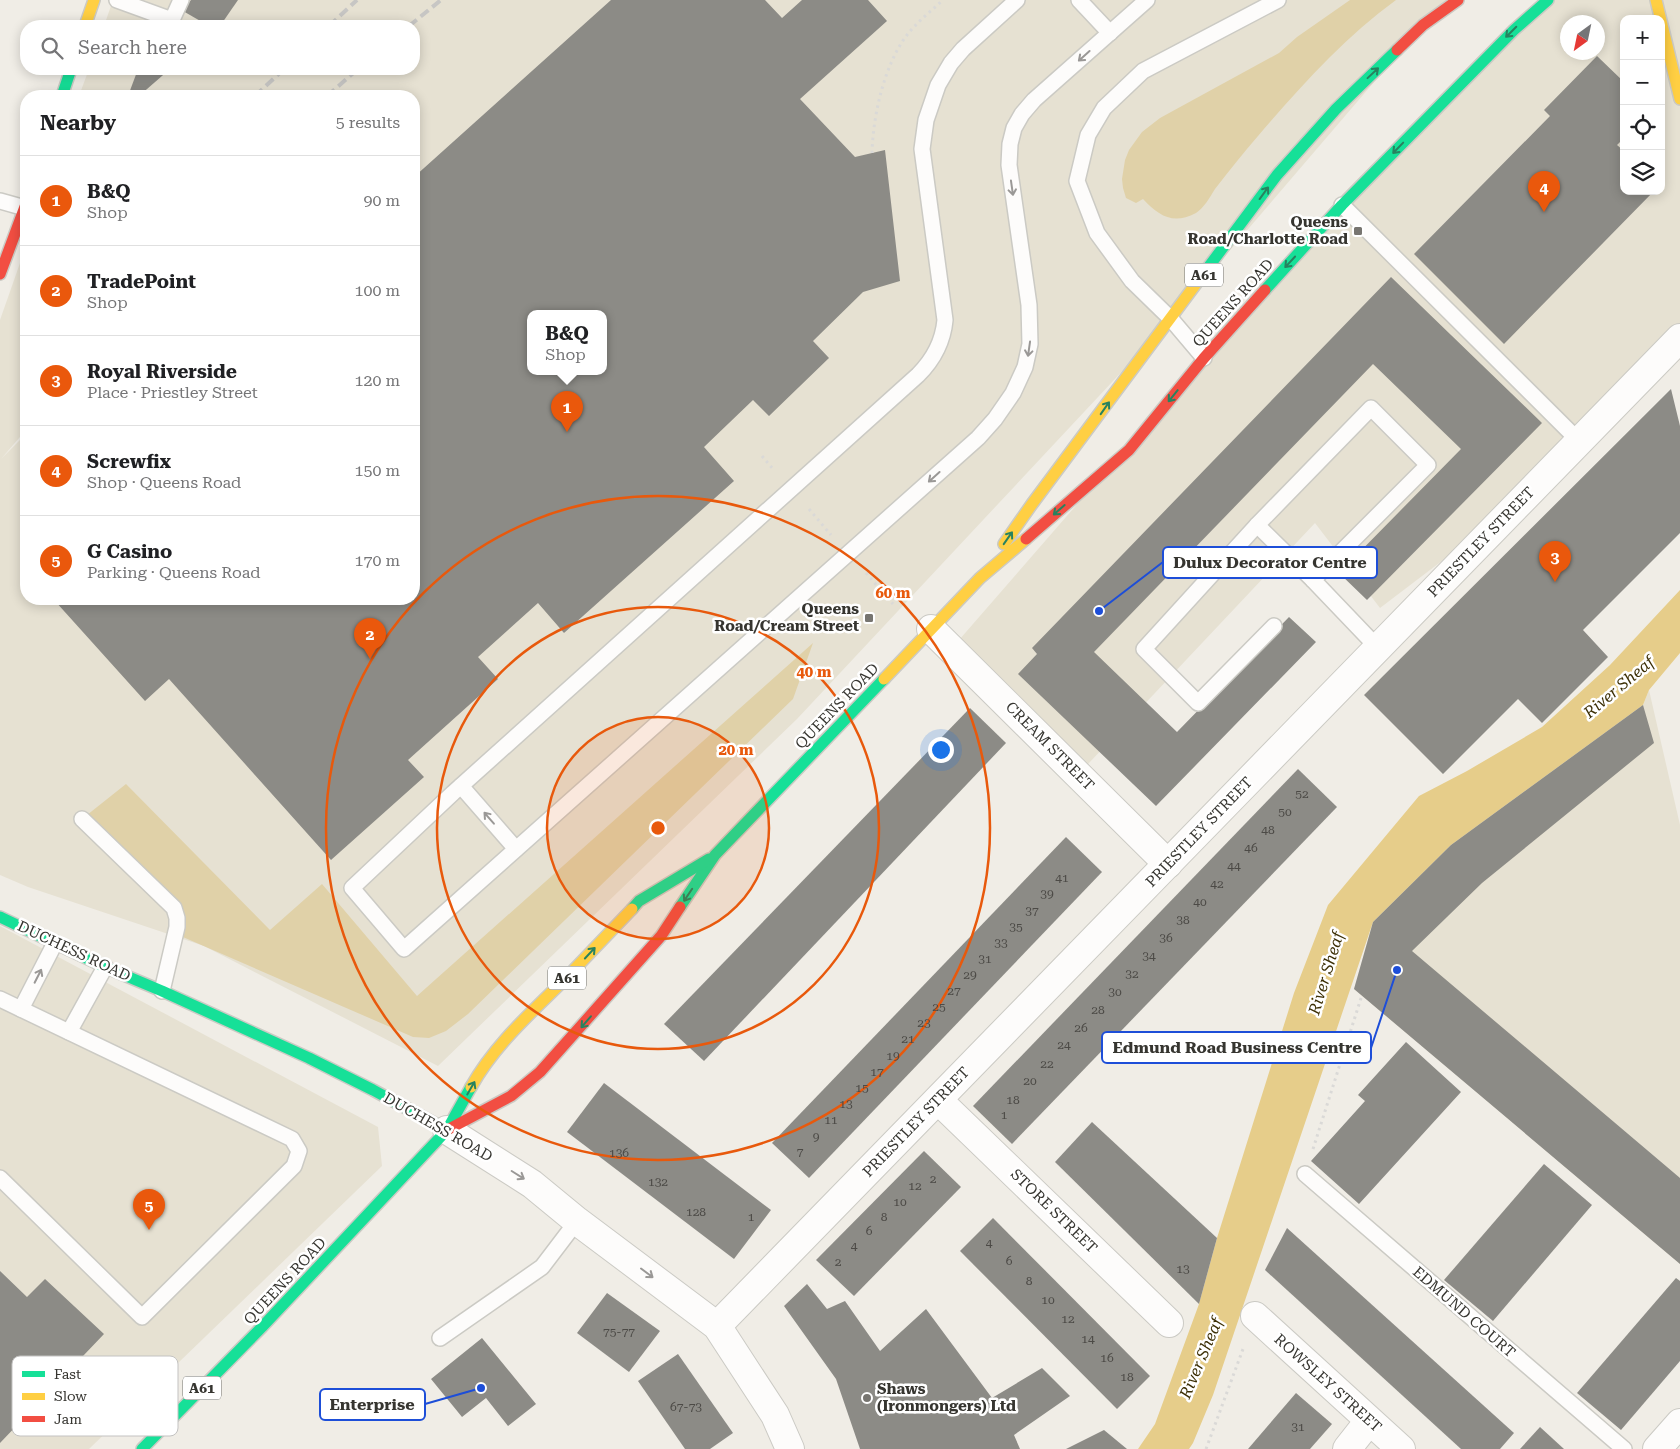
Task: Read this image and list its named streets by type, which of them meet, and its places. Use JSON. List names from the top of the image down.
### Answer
{
  "streets": {
    "main road": ["A61", "QUEENS ROAD", "DUCHESS ROAD"],
    "street": [
      "PRIESTLEY STREET",
      "CREAM STREET",
      "STORE STREET",
      "ROWSLEY STREET"
    ],
    "lane": ["EDMUND COURT"]
  },
  "crossings": [
    ["QUEENS ROAD", "CREAM STREET"],
    ["QUEENS ROAD", "DUCHESS ROAD"],
    ["PRIESTLEY STREET", "CREAM STREET"],
    ["PRIESTLEY STREET", "DUCHESS ROAD"],
    ["PRIESTLEY STREET", "STORE STREET"]
  ],
  "water": ["River Sheaf"],
  "places": {
    "transit": ["Queens Road/Charlotte Road", "Queens Road/Cream Street"],
    "other": [
      "Dulux Decorator Centre",
      "Edmund Road Business Centre",
      "Enterprise",
      "Shaws (Ironmongers) Ltd"
    ]
  },
  "house_numbers": [
    "52",
    "50",
    "48",
    "46",
    "44",
    "41",
    "42",
    "39",
    "40",
    "37",
    "38",
    "35",
    "36",
    "33",
    "34",
    "31",
    "32",
    "29",
    "27",
    "30",
    "25",
    "28",
    "23",
    "26",
    "21",
    "24",
    "19",
    "22",
    "17",
    "20",
    "15",
    "18",
    "13",
    "1",
    "11",
    "9",
    "7",
    "136",
    "2",
    "132",
    "12",
    "10",
    "128",
    "1",
    "8",
    "6",
    "4",
    "4",
    "6",
    "2",
    "13",
    "8",
    "10",
    "12",
    "75-77",
    "14",
    "16",
    "18",
    "67-73",
    "31"
  ],
  "legend": ["Fast", "Slow", "Jam"],
  "north": "bottom left",
  "page": {
    "map_buttons": ["+", "−"],
    "search": "Search here",
    "heading": ["Nearby", "5 results"],
    "list": [
      {
        "mark": "1",
        "name": "B&Q",
        "note": "Shop",
        "value": "90 m"
      },
      {
        "mark": "2",
        "name": "TradePoint",
        "note": "Shop",
        "value": "100 m"
      },
      {
        "mark": "3",
        "name": "Royal Riverside",
        "note": "Place · Priestley Street",
        "value": "120 m"
      },
      {
        "mark": "4",
        "name": "Screwfix",
        "note": "Shop · Queens Road",
        "value": "150 m"
      },
      {
        "mark": "5",
        "name": "G Casino",
        "note": "Parking · Queens Road",
        "value": "170 m"
      }
    ],
    "pins": [
      "4",
      "1",
      "3",
      "2",
      "5"
    ],
    "popup": ["B&Q", "Shop"]
  },
  "rings": ["60 m", "40 m", "20 m"]
}
